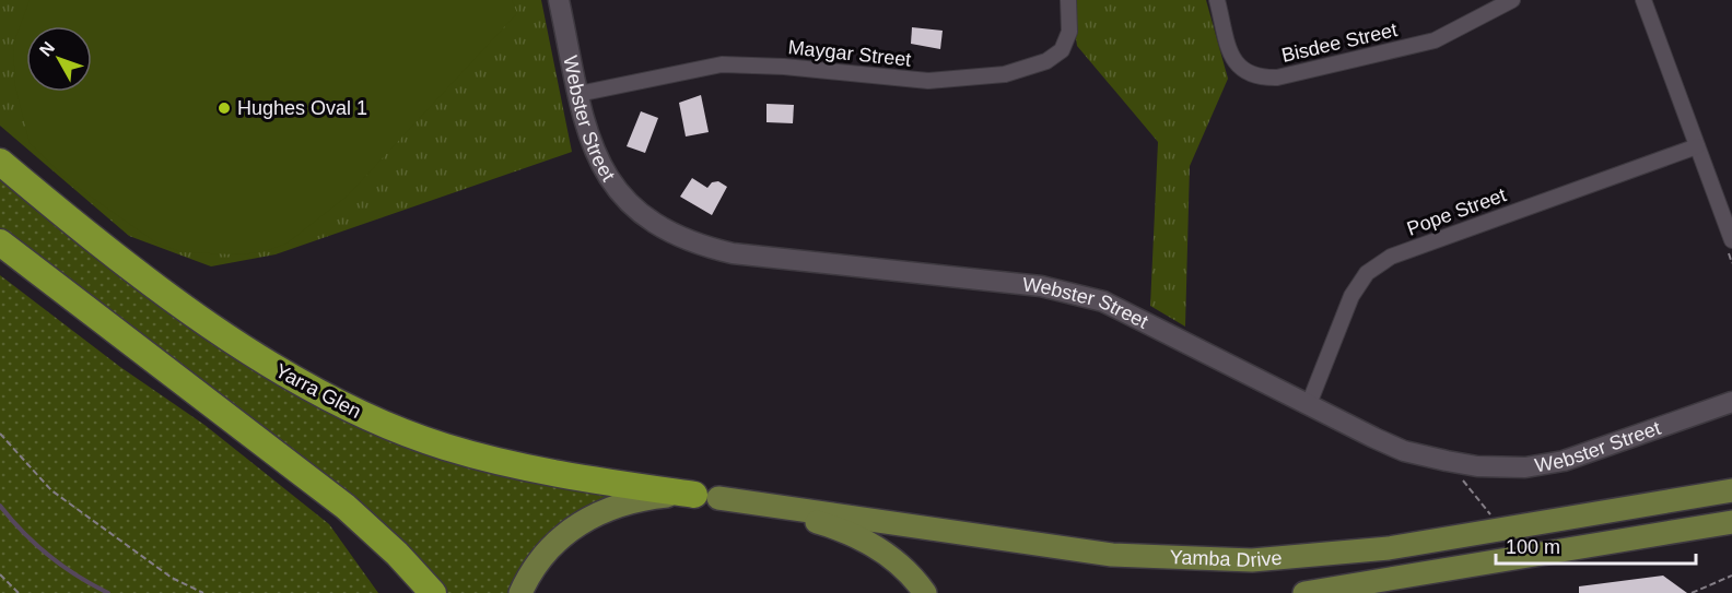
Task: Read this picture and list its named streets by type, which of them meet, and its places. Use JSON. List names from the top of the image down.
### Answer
{
  "streets": {
    "highway": ["Yarra Glen"],
    "main road": ["Yamba Drive"],
    "street": [
      "Bisdee Street",
      "Maygar Street",
      "Webster Street",
      "Pope Street"
    ]
  },
  "crossings": [
    ["Maygar Street", "Webster Street"],
    ["Webster Street", "Pope Street"],
    ["Yarra Glen", "Yamba Drive"]
  ],
  "places": ["Hughes Oval 1"],
  "scale_bar": "100 m",
  "north": "top left"
}
